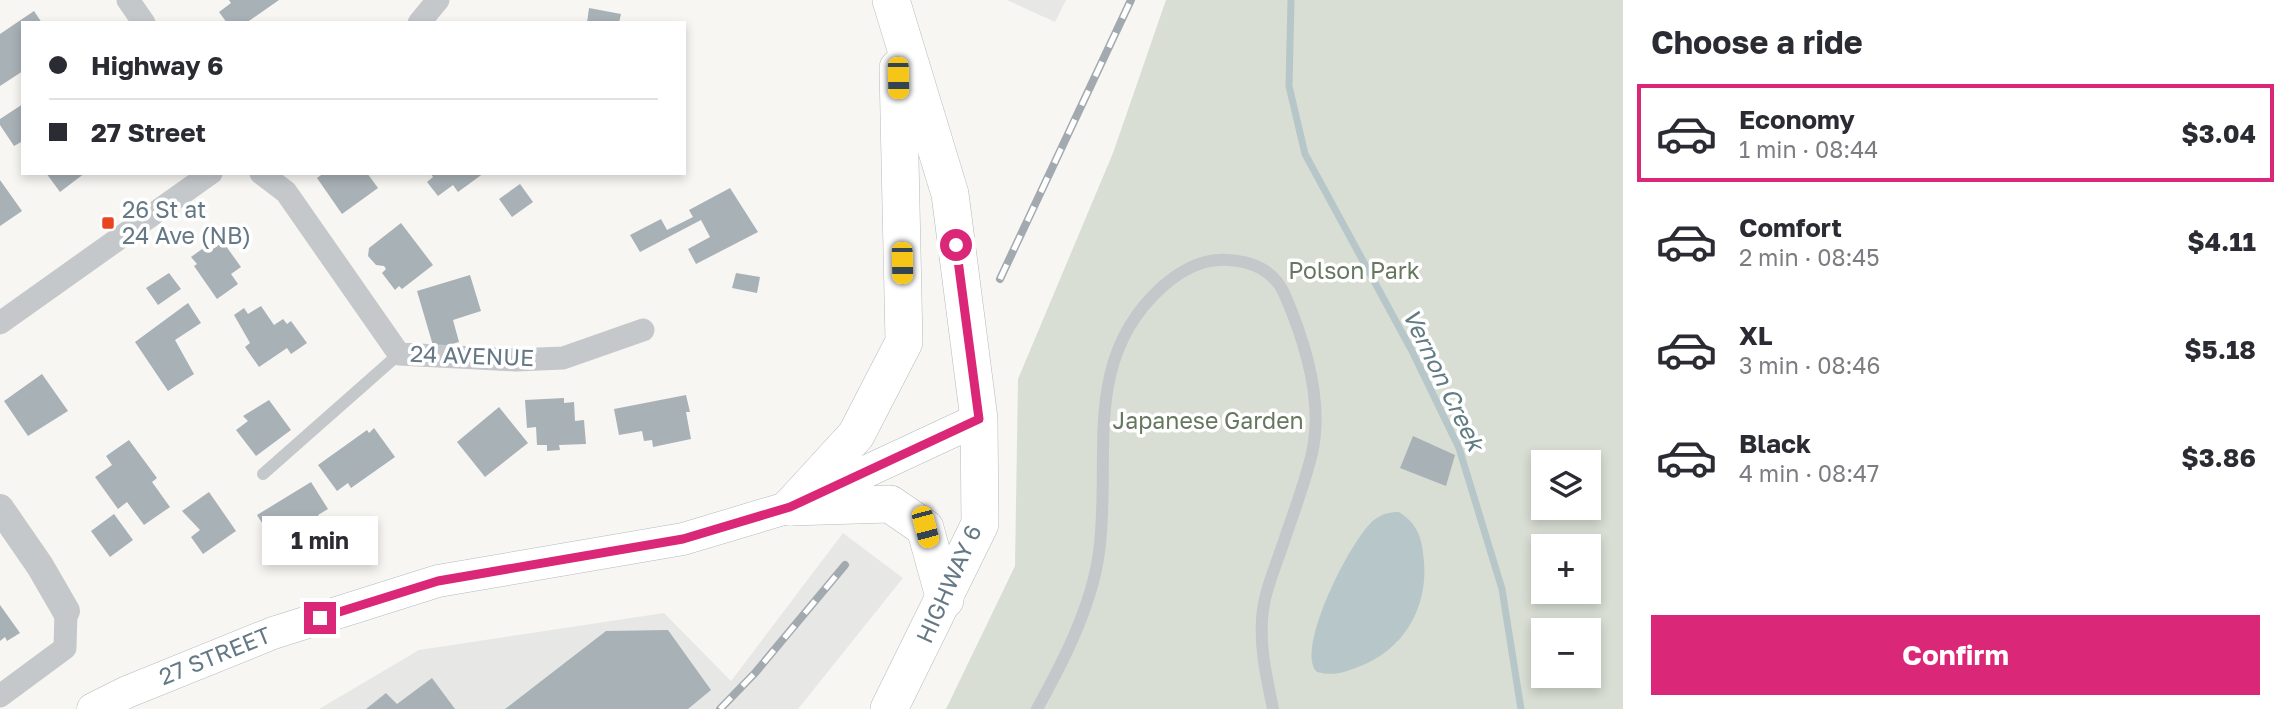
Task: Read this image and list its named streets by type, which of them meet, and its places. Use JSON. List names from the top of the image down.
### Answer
{
  "streets": {
    "main road": ["HIGHWAY 6", "27 STREET"],
    "street": ["24 AVENUE"]
  },
  "crossings": [
    ["HIGHWAY 6", "27 STREET"]
  ],
  "water": ["Vernon Creek"],
  "parks": ["Polson Park", "Japanese Garden"],
  "places": {
    "transit": ["26 St at 24 Ave (NB)"]
  },
  "page": {
    "heading": "Choose a ride",
    "banner": ["Highway 6", "27 Street"],
    "list": [
      {
        "name": "Economy",
        "note": "1 min · 08:44",
        "value": "$3.04"
      },
      {
        "name": "Comfort",
        "note": "2 min · 08:45",
        "value": "$4.11"
      },
      {
        "name": "XL",
        "note": "3 min · 08:46",
        "value": "$5.18"
      },
      {
        "name": "Black",
        "note": "4 min · 08:47",
        "value": "$3.86"
      }
    ],
    "map_buttons": ["+", "−"],
    "bubble": "1 min",
    "buttons": "Confirm"
  }
}
